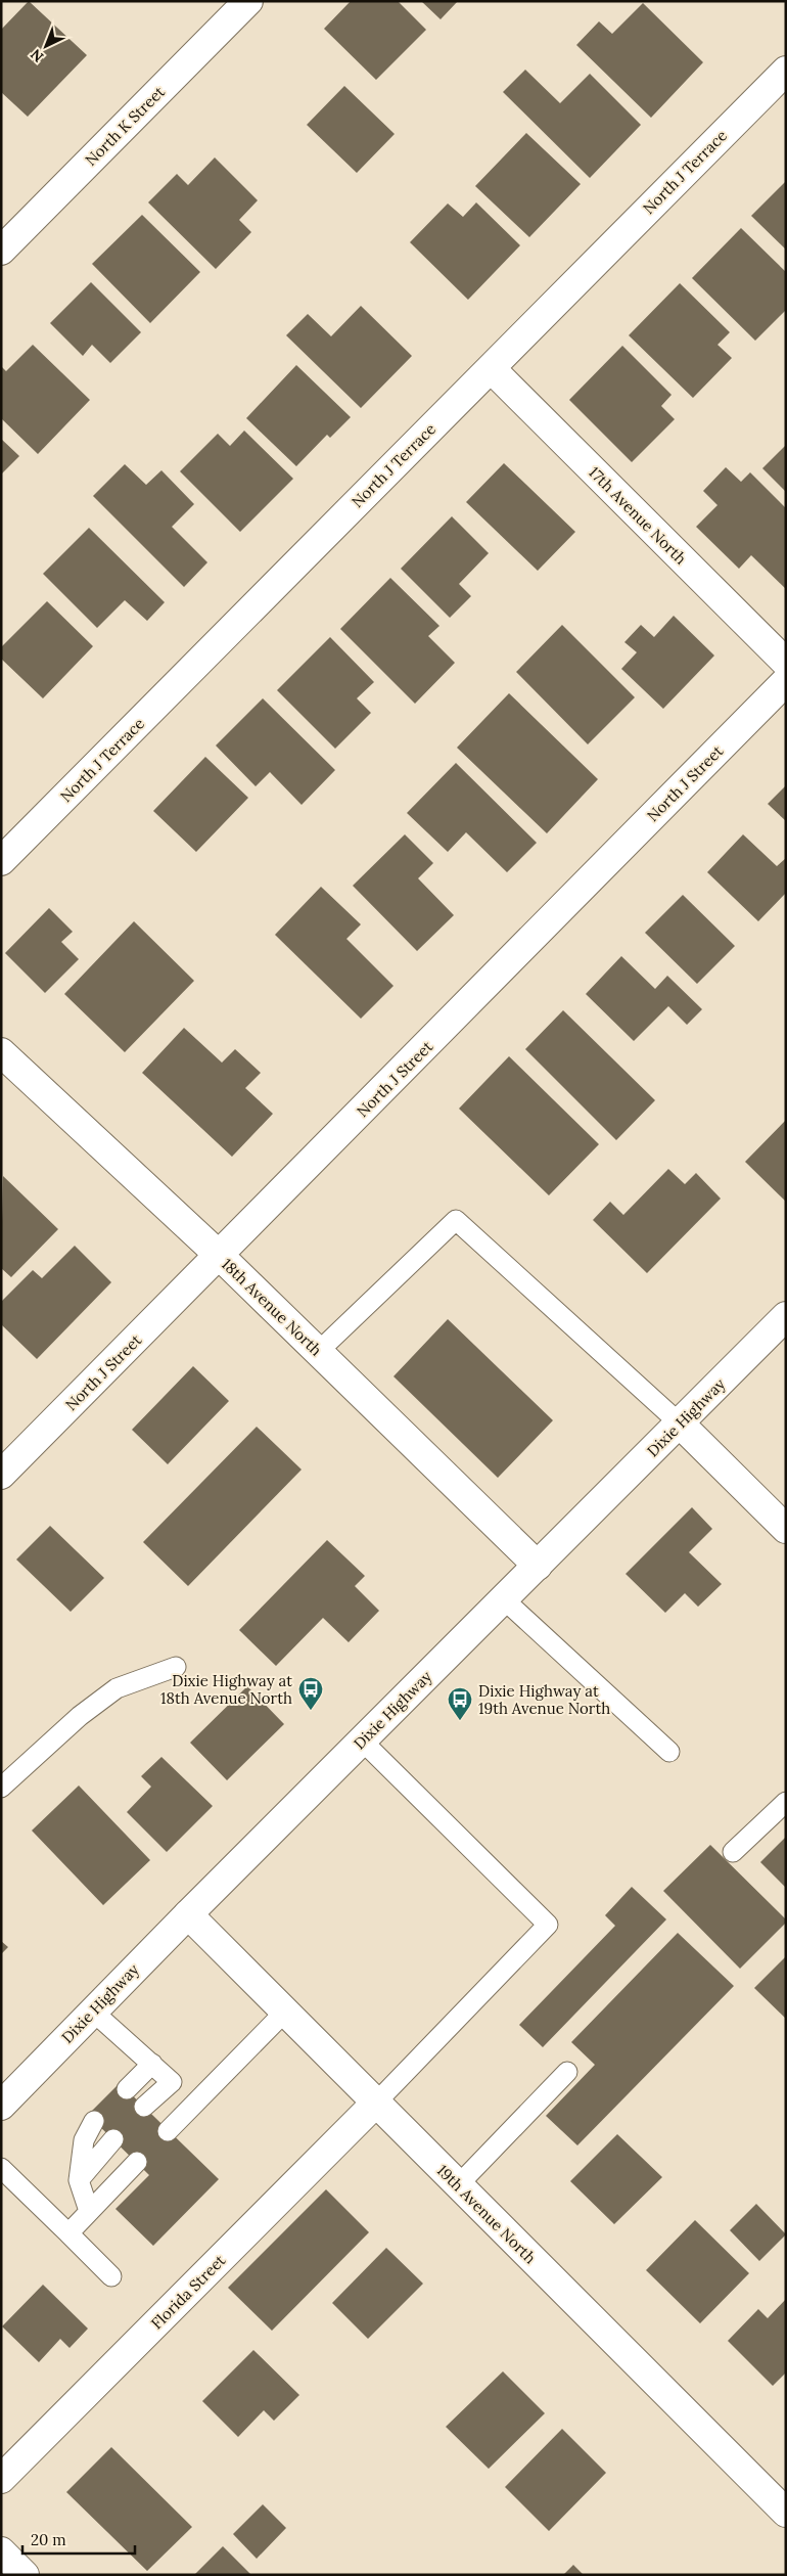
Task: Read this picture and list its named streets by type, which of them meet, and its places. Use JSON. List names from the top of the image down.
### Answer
{
  "streets": {
    "street": [
      "North K Street",
      "North J Terrace",
      "17th Avenue North",
      "North J Street",
      "18th Avenue North",
      "Dixie Highway",
      "19th Avenue North",
      "Florida Street"
    ]
  },
  "crossings": [
    ["North J Terrace", "17th Avenue North"],
    ["North J Street", "18th Avenue North"],
    ["18th Avenue North", "Dixie Highway"],
    ["Dixie Highway", "19th Avenue North"],
    ["19th Avenue North", "Florida Street"]
  ],
  "places": {
    "bus stop": ["Dixie Highway at 18th Avenue North", "Dixie Highway at 19th Avenue North"]
  },
  "scale_bar": "20 m",
  "north": "bottom left"
}
